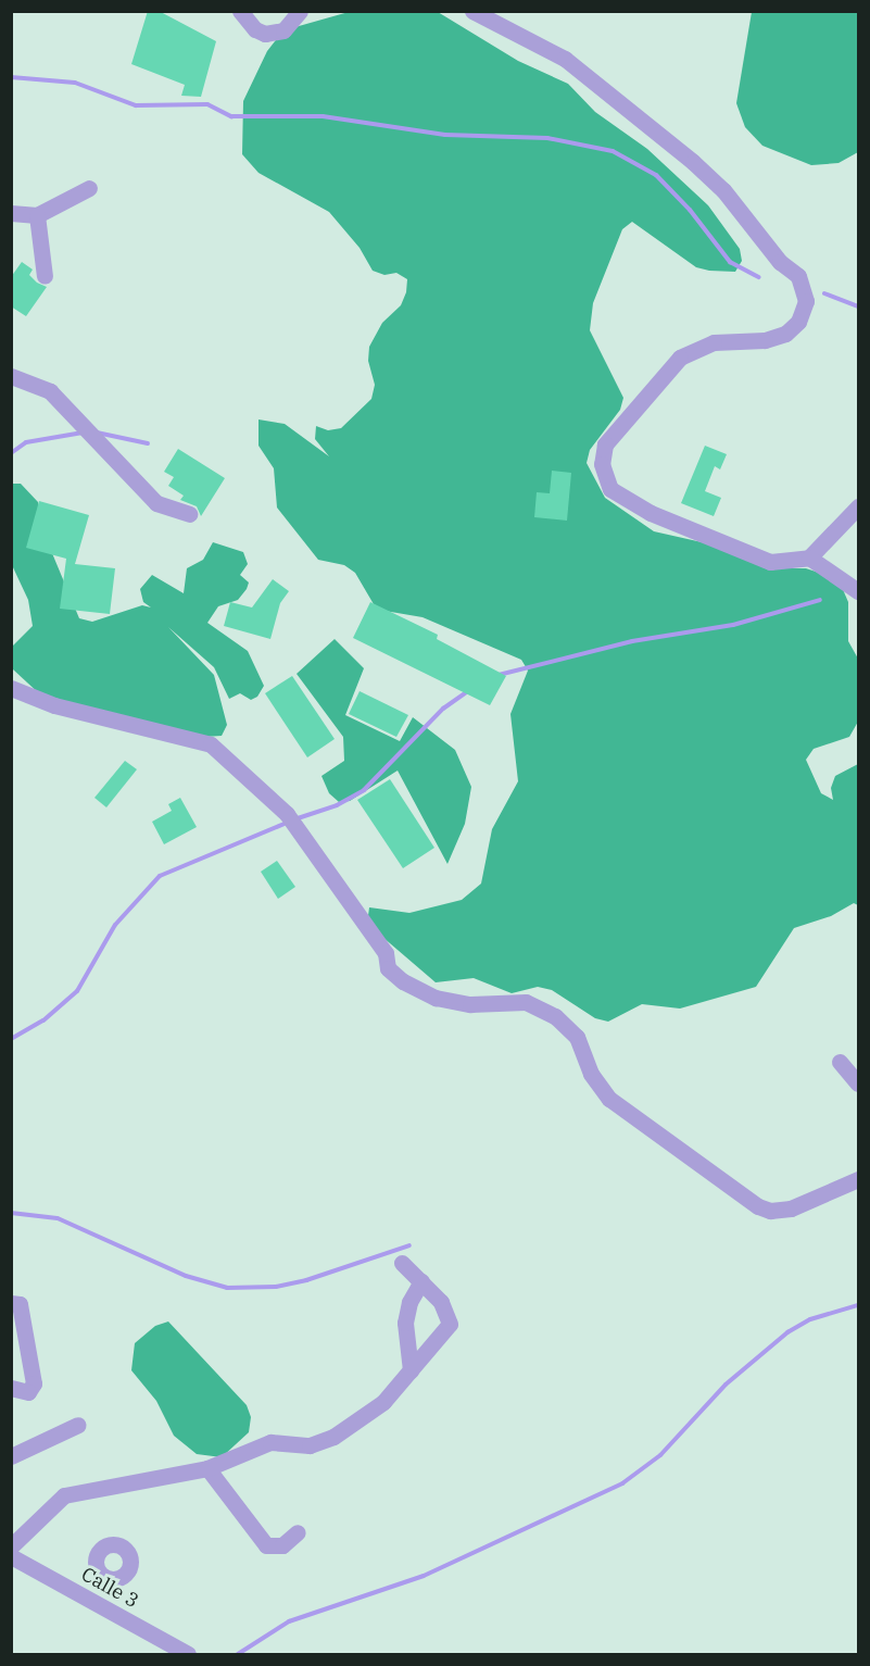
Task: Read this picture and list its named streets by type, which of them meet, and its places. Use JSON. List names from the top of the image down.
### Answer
{
  "streets": {
    "street": ["Calle 3"]
  }
}
